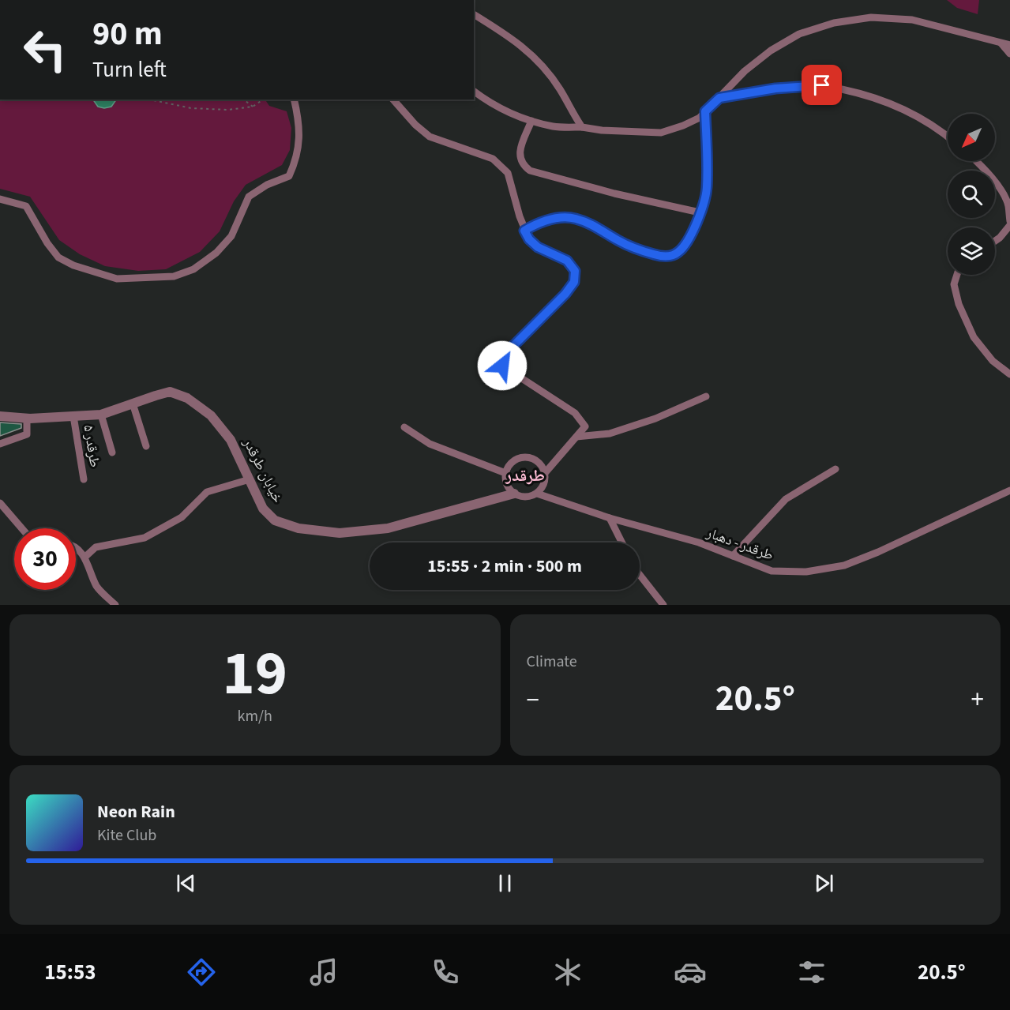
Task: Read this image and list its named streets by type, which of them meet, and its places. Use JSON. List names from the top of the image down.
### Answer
{
  "streets": {
    "street": ["طرقدر ۵", "خیابان طرقدر", "طرقدر - دهبار"]
  },
  "crossings": [
    ["طرقدر ۵", "خیابان طرقدر"],
    ["خیابان طرقدر", "طرقدر - دهبار"]
  ],
  "districts": ["طرقدر"],
  "north": "bottom left",
  "page": {
    "turn": ["90 m", "Turn left"],
    "limit": "30",
    "trip": "15:55 · 2 min · 500 m",
    "tile": [
      ["19", "km/h"],
      "Climate"
    ],
    "heat": ["−", "20.5°", "+"],
    "song": ["Neon Rain", "Kite Club"],
    "tabs": ["15:53", "20.5°"]
  }
}
